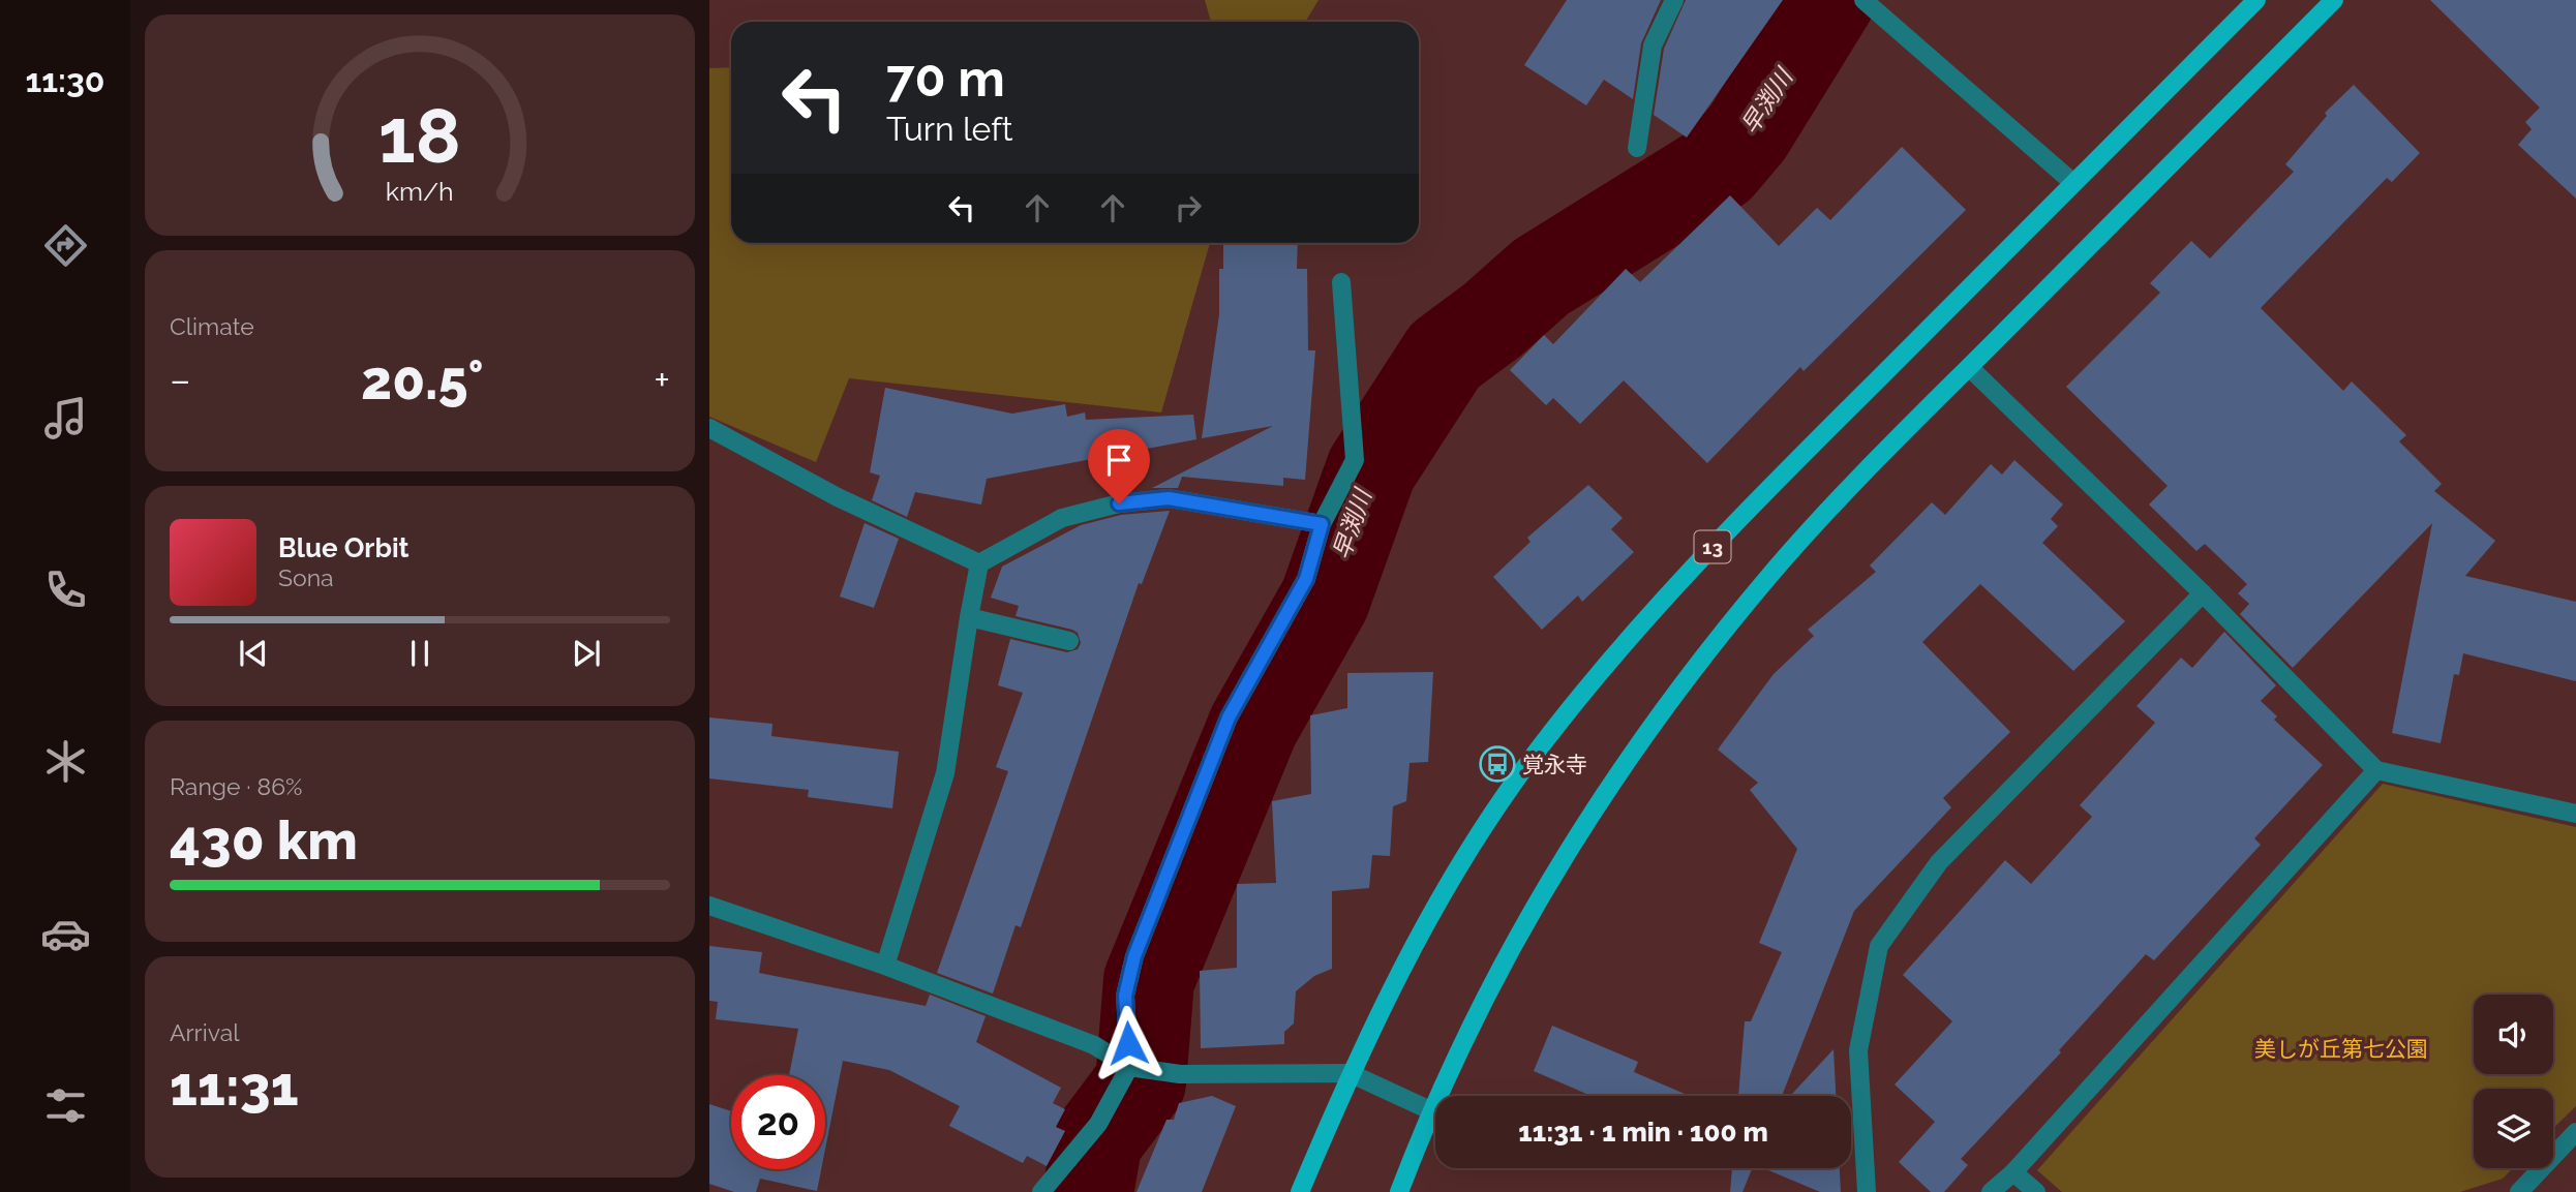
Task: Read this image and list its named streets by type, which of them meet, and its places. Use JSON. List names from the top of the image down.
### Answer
{
  "streets": {
    "main road": ["13"]
  },
  "water": ["早渕川"],
  "parks": ["美しが丘第七公園"],
  "places": {
    "bus stop": ["覚永寺"]
  },
  "page": {
    "tabs": "11:30",
    "turn": ["70 m", "Turn left"],
    "tile": [
      "Climate",
      ["Range · 86%", "430 km"],
      ["Arrival", "11:31"]
    ],
    "heat": ["−", "20.5°", "+"],
    "song": ["Blue Orbit", "Sona"],
    "limit": "20",
    "trip": "11:31 · 1 min · 100 m",
    "gauge": ["18", "km/h"]
  }
}
